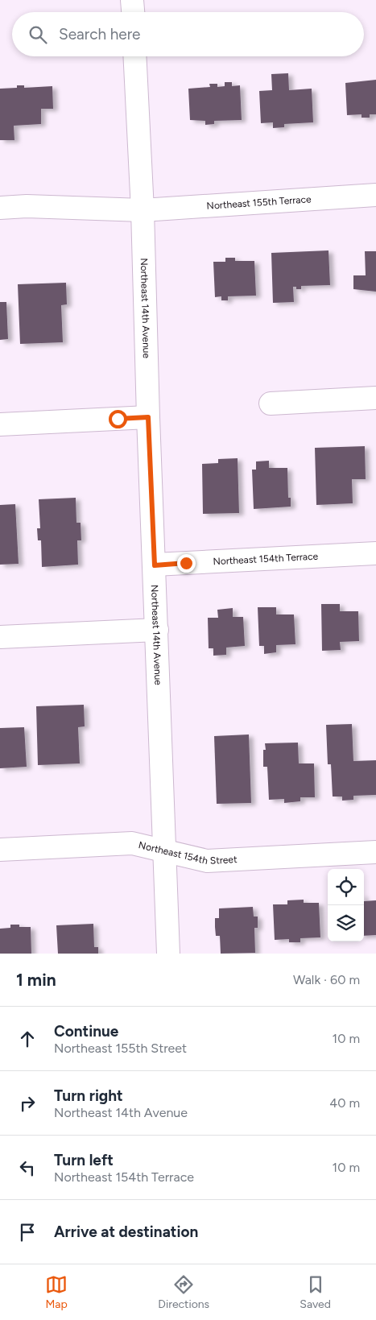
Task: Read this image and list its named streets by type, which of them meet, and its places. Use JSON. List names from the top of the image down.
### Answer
{
  "streets": {
    "street": [
      "Northeast 155th Terrace",
      "Northeast 14th Avenue",
      "Northeast 154th Terrace",
      "Northeast 154th Street"
    ]
  },
  "crossings": [
    ["Northeast 155th Terrace", "Northeast 14th Avenue"],
    ["Northeast 14th Avenue", "Northeast 154th Terrace"],
    ["Northeast 14th Avenue", "Northeast 154th Street"]
  ],
  "page": {
    "search": "Search here",
    "heading": ["1 min", "Walk · 60 m"],
    "list": [
      ["Continue", "Northeast 155th Street", "10 m"],
      ["Turn right", "Northeast 14th Avenue", "40 m"],
      ["Turn left", "Northeast 154th Terrace", "10 m"],
      "Arrive at destination"
    ],
    "nav": ["Map", "Directions", "Saved"]
  }
}
